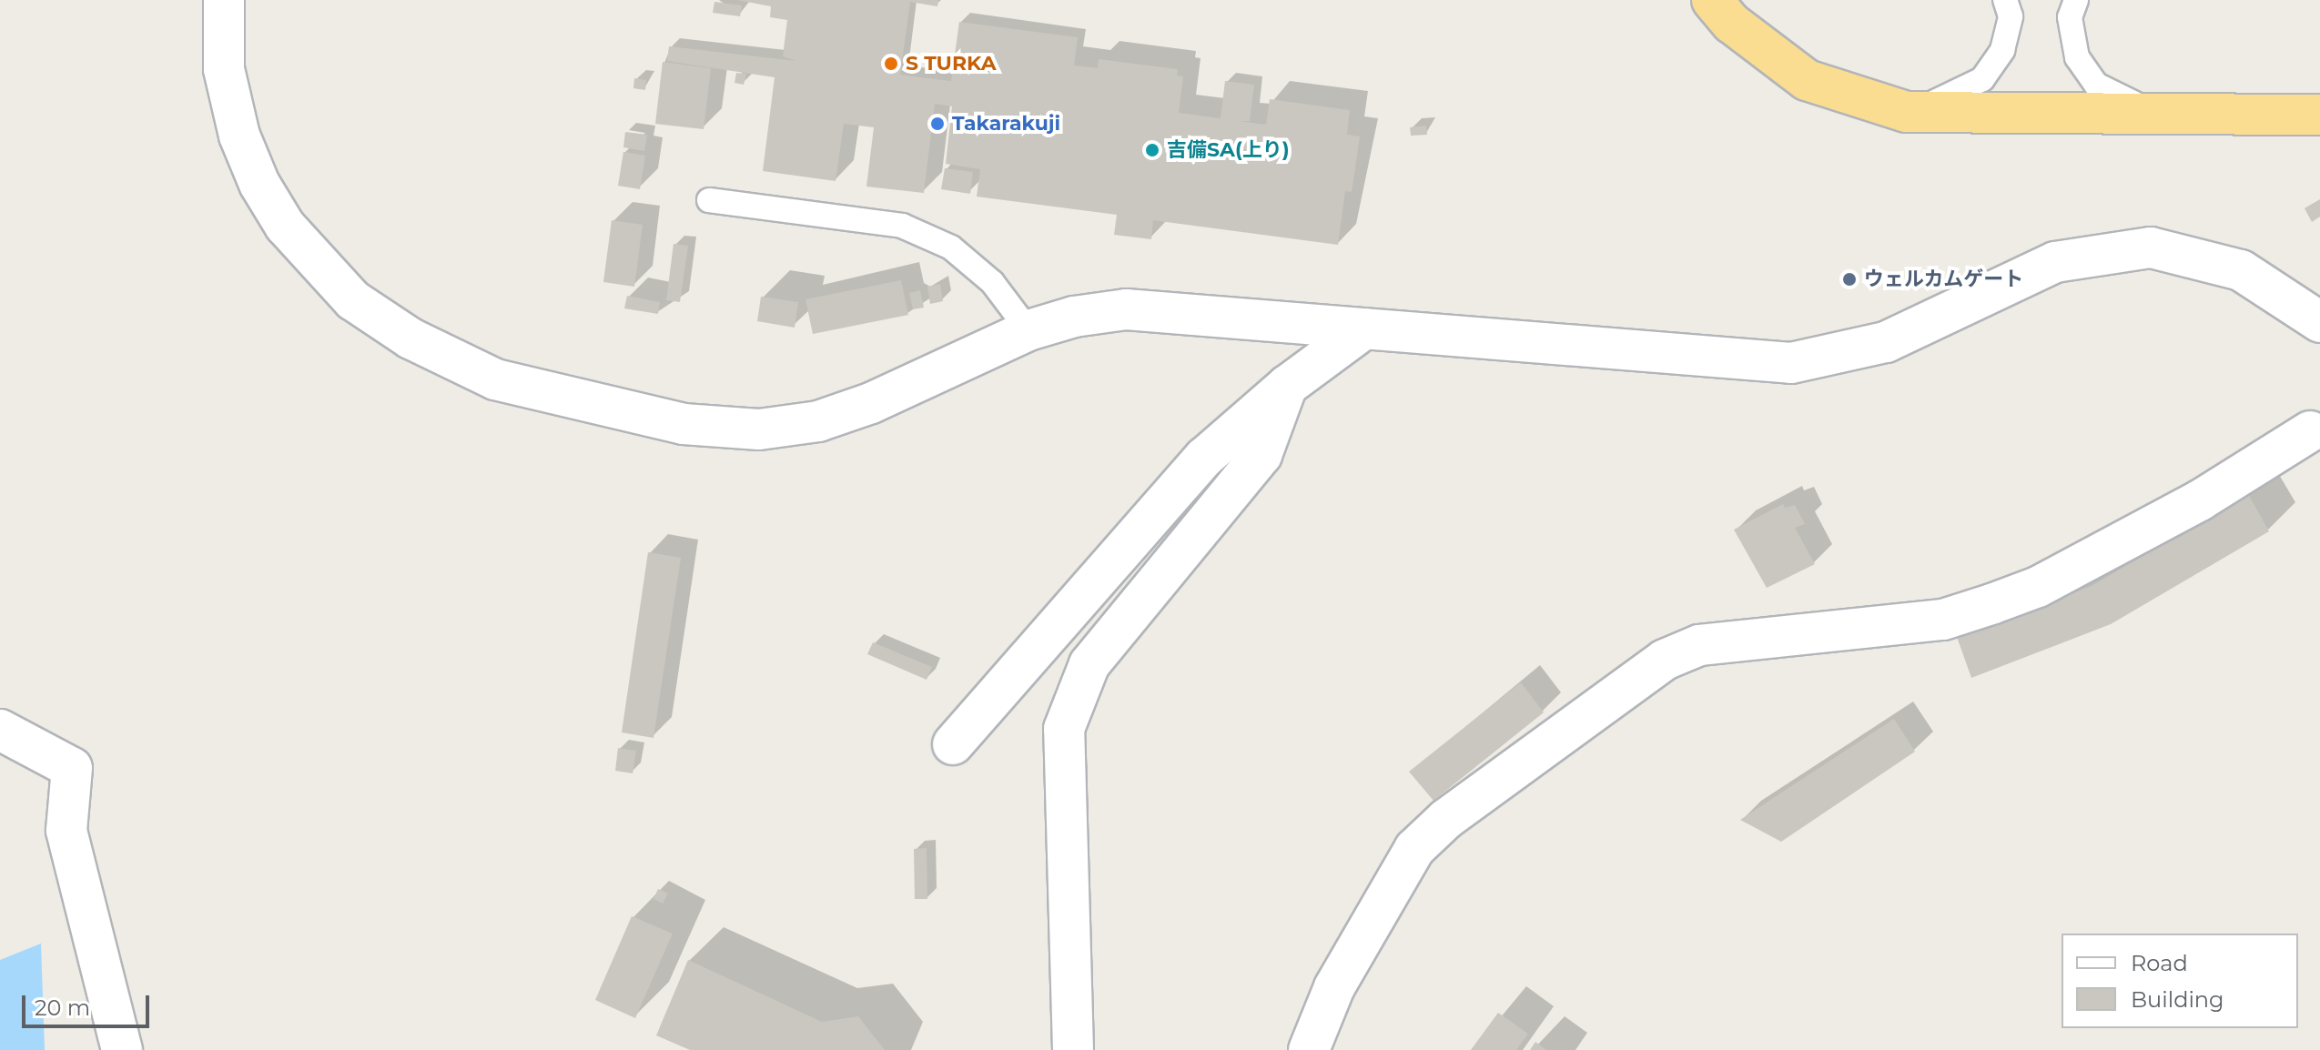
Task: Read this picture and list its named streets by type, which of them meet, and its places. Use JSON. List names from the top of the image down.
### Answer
{
  "places": [
    "S TURKA",
    "Takarakuji",
    "吉備SA(上り)",
    "ウェルカムゲート"
  ],
  "legend": ["Road", "Building"],
  "scale_bar": "20 m"
}
